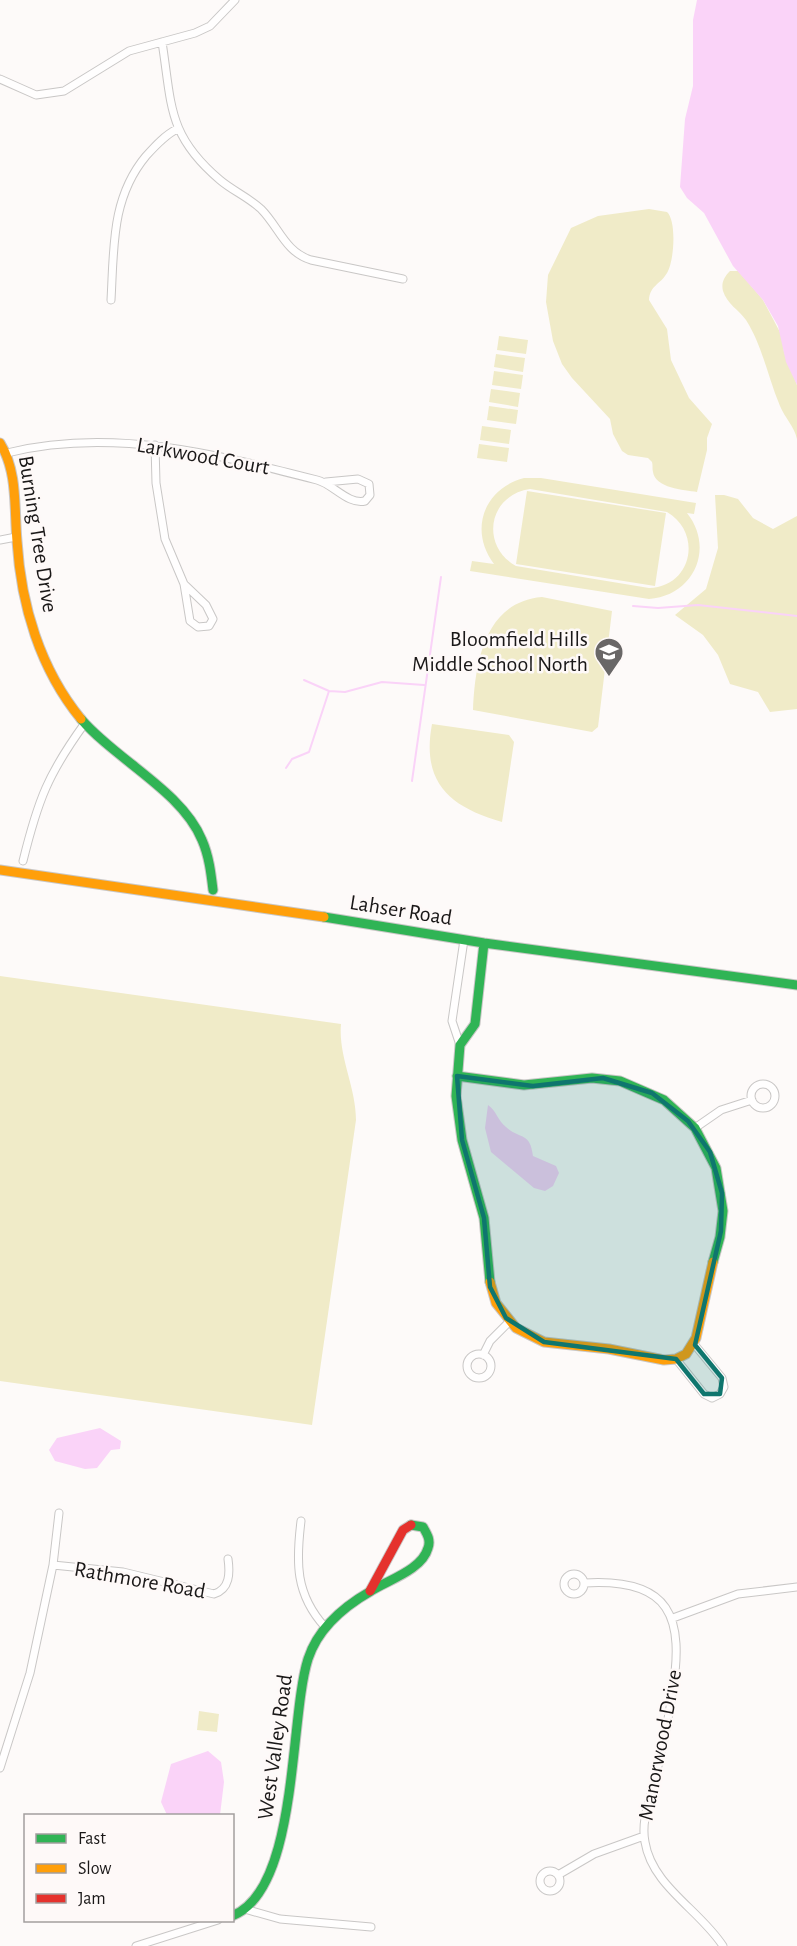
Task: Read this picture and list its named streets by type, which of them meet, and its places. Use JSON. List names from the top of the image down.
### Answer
{
  "streets": {
    "street": [
      "Larkwood Court",
      "Burning Tree Drive",
      "Lahser Road",
      "Rathmore Road",
      "Manorwood Drive",
      "West Valley Road"
    ]
  },
  "crossings": [
    ["Larkwood Court", "Burning Tree Drive"]
  ],
  "places": {
    "school or university": ["Bloomfield Hills Middle School North"]
  },
  "legend": ["Fast", "Slow", "Jam"]
}
